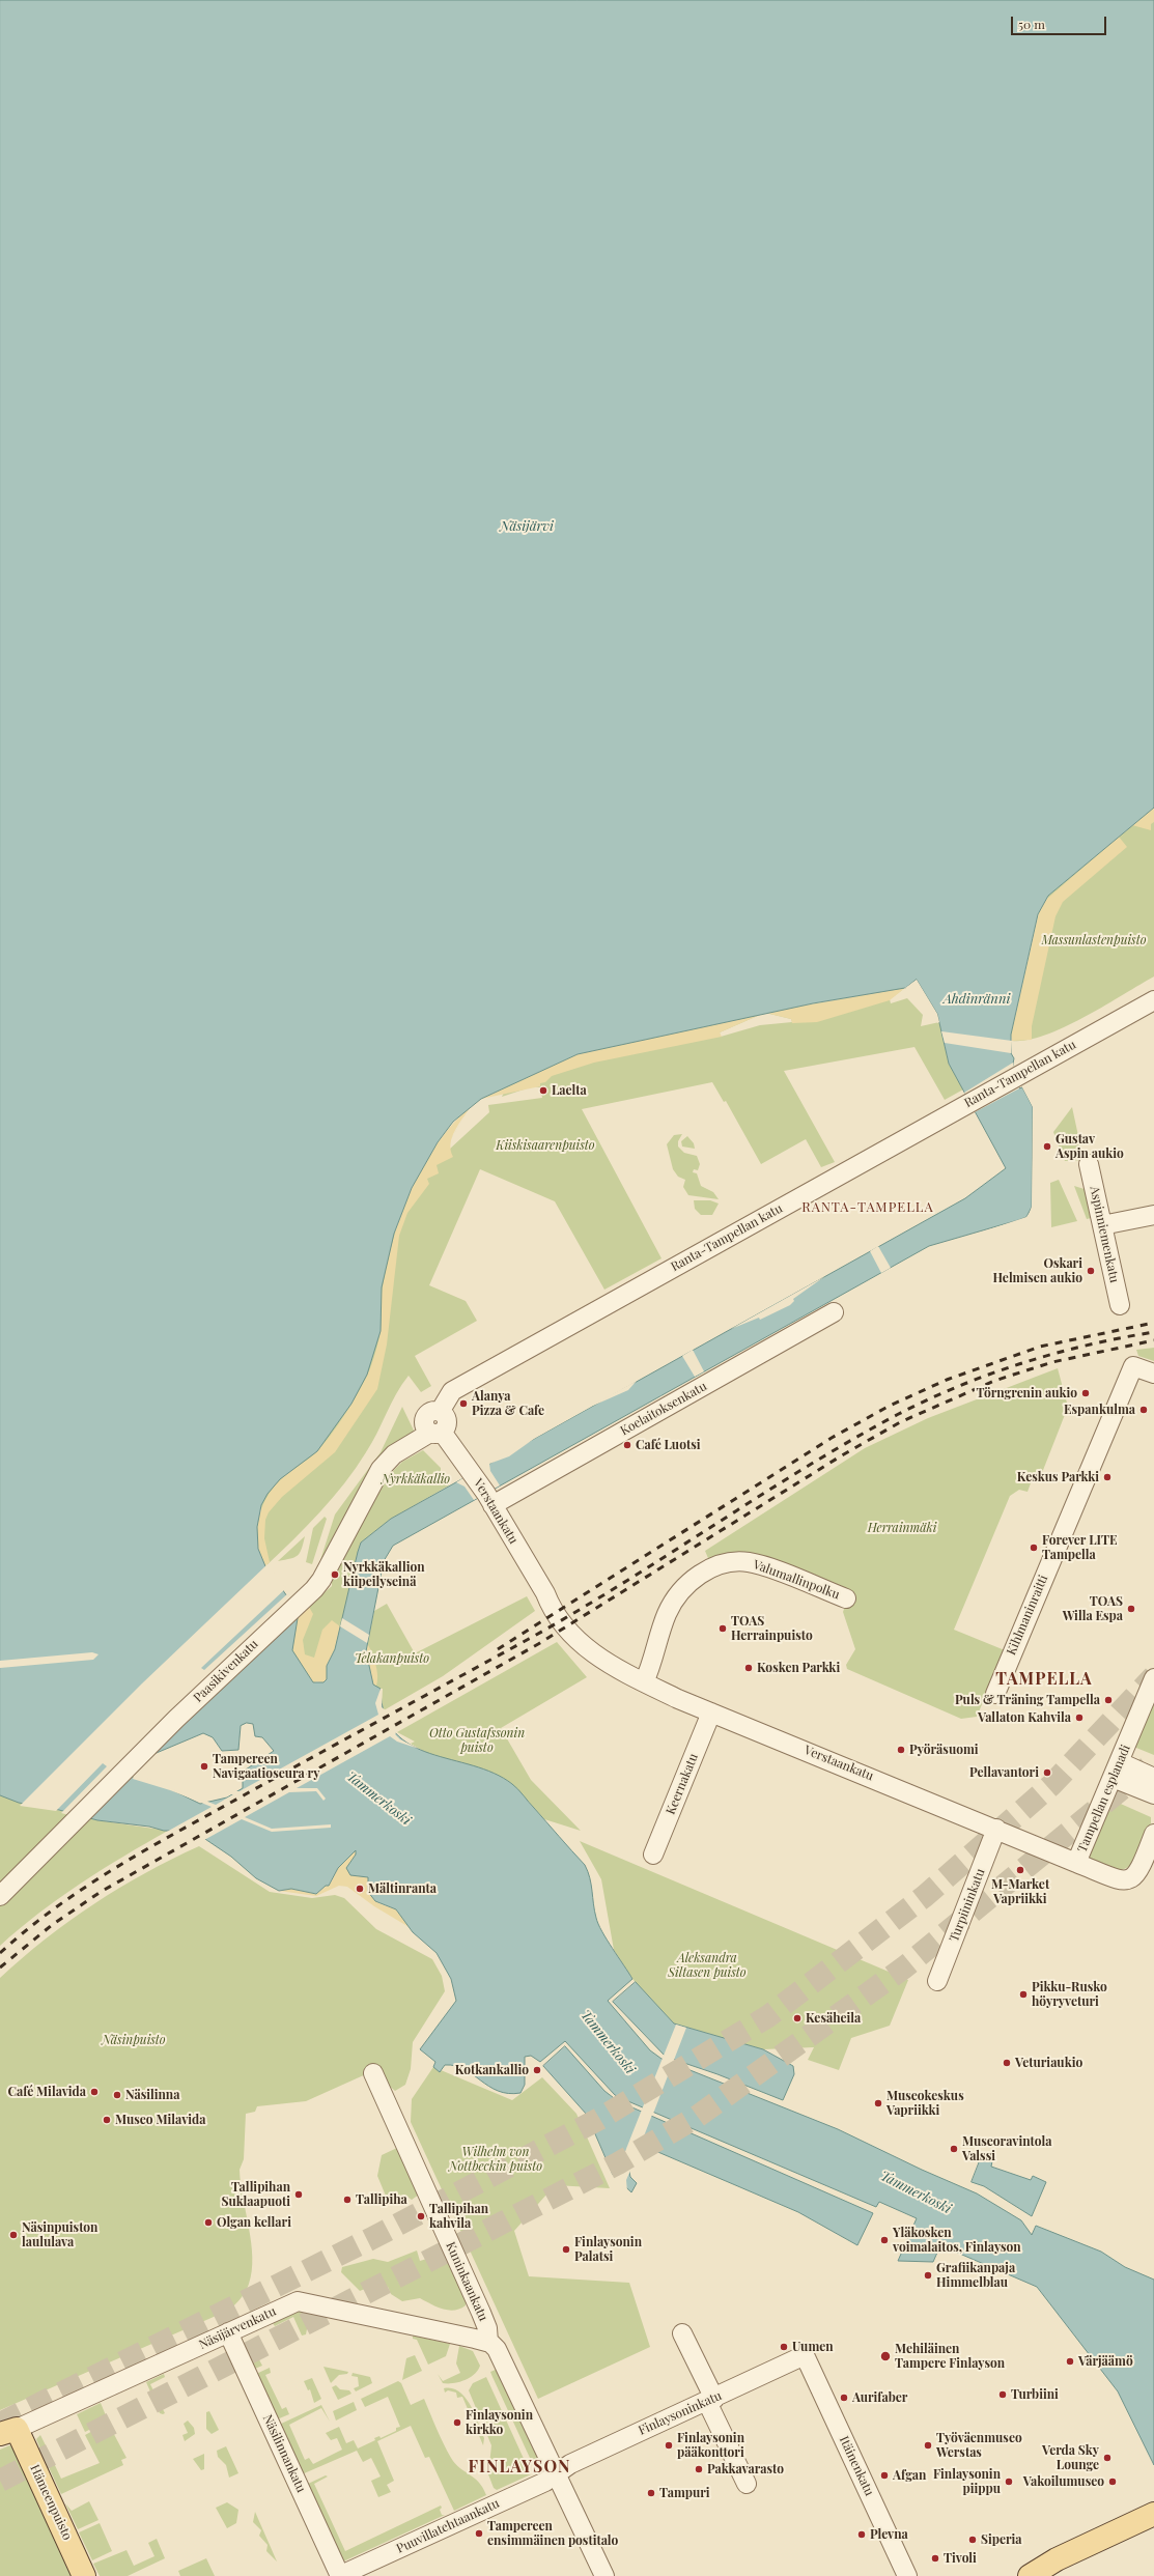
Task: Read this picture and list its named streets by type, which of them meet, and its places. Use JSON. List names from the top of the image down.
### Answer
{
  "streets": {
    "main road": ["Hämeenpuisto"],
    "street": [
      "Ranta-Tampellan katu",
      "Aspinniemenkatu",
      "Koelaitoksenkatu",
      "Verstaankatu",
      "Valumallinpolku",
      "Kihlmaninraitti",
      "Paasikivenkatu",
      "Keernakatu",
      "Tampellan esplanadi",
      "Turpiininkatu",
      "Kuninkaankatu",
      "Näsijärvenkatu",
      "Finlaysoninkatu",
      "Näsilinnankatu",
      "Itäinenkatu",
      "Puuvillatehtaankatu"
    ]
  },
  "crossings": [
    ["Ranta-Tampellan katu", "Verstaankatu"],
    ["Ranta-Tampellan katu", "Paasikivenkatu"],
    ["Koelaitoksenkatu", "Verstaankatu"],
    ["Verstaankatu", "Valumallinpolku"],
    ["Verstaankatu", "Paasikivenkatu"],
    ["Verstaankatu", "Keernakatu"],
    ["Verstaankatu", "Tampellan esplanadi"],
    ["Verstaankatu", "Turpiininkatu"],
    ["Kuninkaankatu", "Näsijärvenkatu"],
    ["Näsijärvenkatu", "Näsilinnankatu"],
    ["Näsijärvenkatu", "Hämeenpuisto"],
    ["Finlaysoninkatu", "Itäinenkatu"],
    ["Finlaysoninkatu", "Puuvillatehtaankatu"],
    ["Näsilinnankatu", "Puuvillatehtaankatu"]
  ],
  "districts": ["RANTA-TAMPELLA", "TAMPELLA", "FINLAYSON"],
  "water": ["Näsijärvi", "Ahdinränni", "Tammerkoski"],
  "parks": [
    "Massunlastenpuisto",
    "Kiiskisaarenpuisto",
    "Nyrkkäkallio",
    "Herrainmäki",
    "Telakanpuisto",
    "Otto Gustafssonin puisto",
    "Aleksandra Siltasen puisto",
    "Näsinpuisto",
    "Wilhelm von Nottbeckin puisto"
  ],
  "places": [
    "Laelta",
    "Gustav Aspin aukio",
    "Oskari Helmisen aukio",
    "Törngrenin aukio",
    "Alanya Pizza & Cafe",
    "Espankulma",
    "Café Luotsi",
    "Keskus Parkki",
    "Forever LITE Tampella",
    "Nyrkkäkallion kiipeilyseinä",
    "TOAS Willa Espa",
    "TOAS Herrainpuisto",
    "Kosken Parkki",
    "Puls & Träning Tampella",
    "Vallaton Kahvila",
    "Pyöräsuomi",
    "Tampereen Navigaatioseura ry",
    "Pellavantori",
    "M-Market Vapriikki",
    "Mältinranta",
    "Pikku-Rusko höyryveturi",
    "Kesäheila",
    "Veturiaukio",
    "Kotkankallio",
    "Café Milavida",
    "Näsilinna",
    "Museokeskus Vapriikki",
    "Museo Milavida",
    "Museoravintola Valssi",
    "Tallipihan Suklaapuoti",
    "Tallipiha",
    "Tallipihan kahvila",
    "Olgan kellari",
    "Näsinpuiston laululava",
    "Yläkosken voimalaitos, Finlayson",
    "Finlaysonin Palatsi",
    "Grafiikanpaja Himmelblau",
    "Uumen",
    "Mehiläinen Tampere Finlayson",
    "Värjäämö",
    "Turbiini",
    "Aurifaber",
    "Finlaysonin kirkko",
    "Finlaysonin pääkonttori",
    "Työväenmuseo Werstas",
    "Verda Sky Lounge",
    "Pakkavarasto",
    "Afgan",
    "Finlaysonin piippu",
    "Vakoilumuseo",
    "Tampuri",
    "Tampereen ensimmäinen postitalo",
    "Plevna",
    "Siperia",
    "Tivoli"
  ],
  "scale_bar": "50 m"
}
